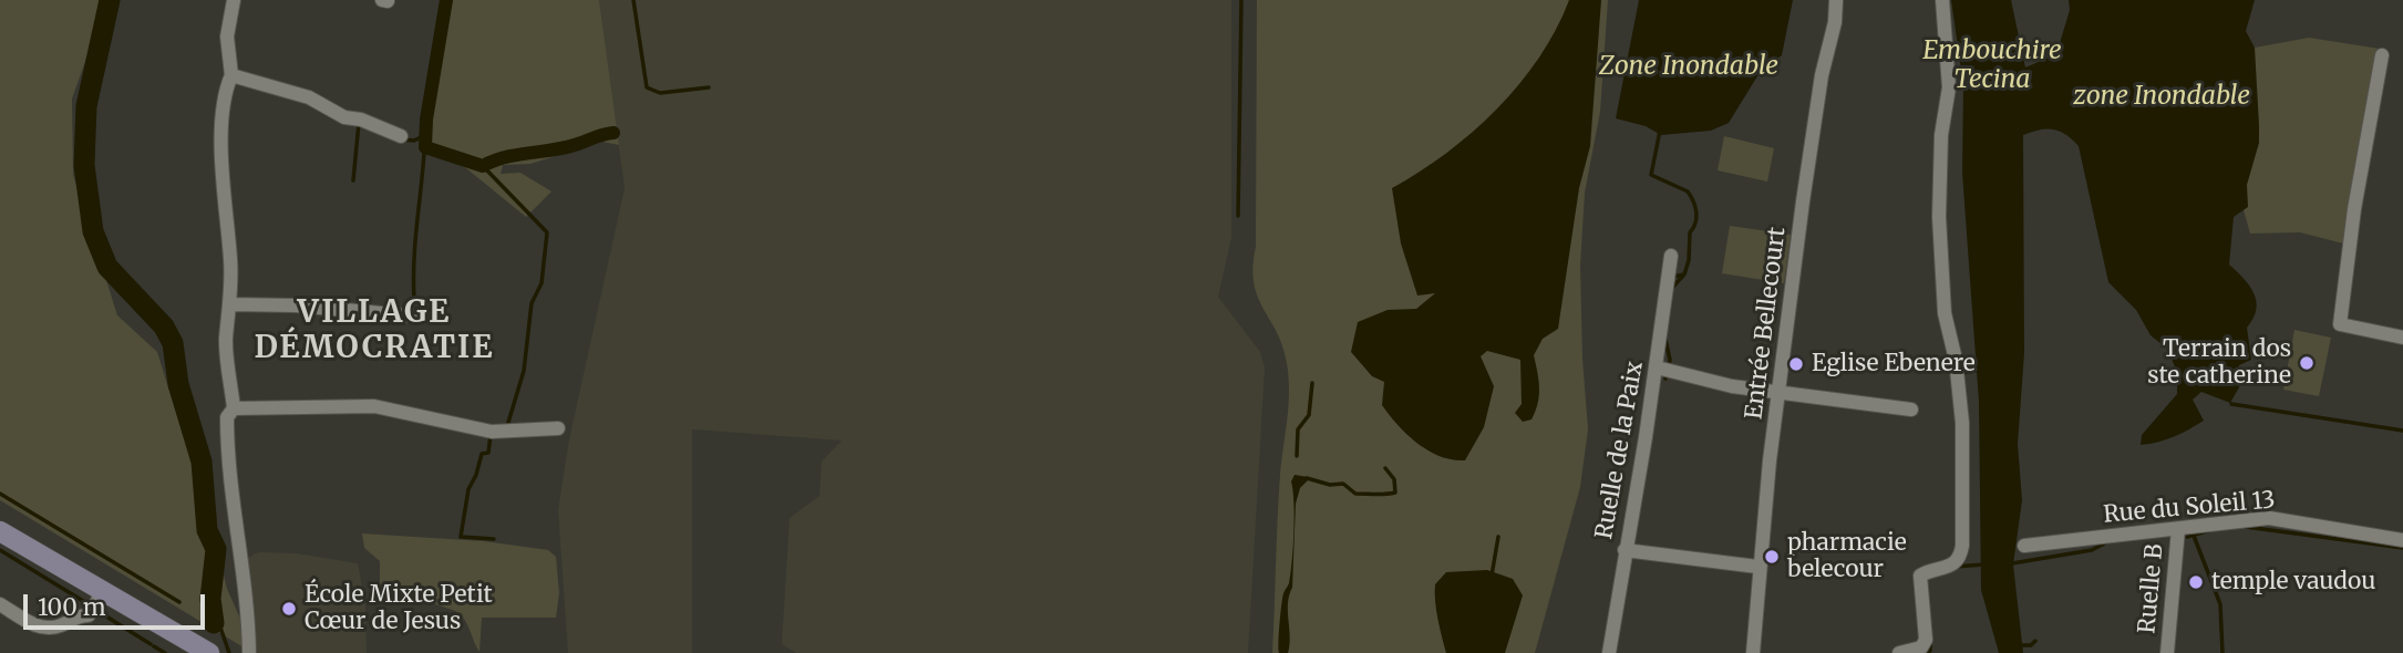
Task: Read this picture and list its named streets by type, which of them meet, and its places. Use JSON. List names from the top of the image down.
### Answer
{
  "streets": {
    "street": [
      "Entrée Bellecourt",
      "Ruelle de la Paix",
      "Rue du Soleil 13",
      "Ruelle B"
    ]
  },
  "crossings": [
    ["Rue du Soleil 13", "Ruelle B"]
  ],
  "districts": ["VILLAGE DÉMOCRATIE"],
  "water": ["Embouchire Tecina", "Zone Inondable", "zone Inondable"],
  "places": [
    "Terrain dos ste catherine",
    "Eglise Ebenere",
    "pharmacie belecour",
    "temple vaudou",
    "École Mixte Petit Cœur de Jesus"
  ],
  "scale_bar": "100 m"
}
